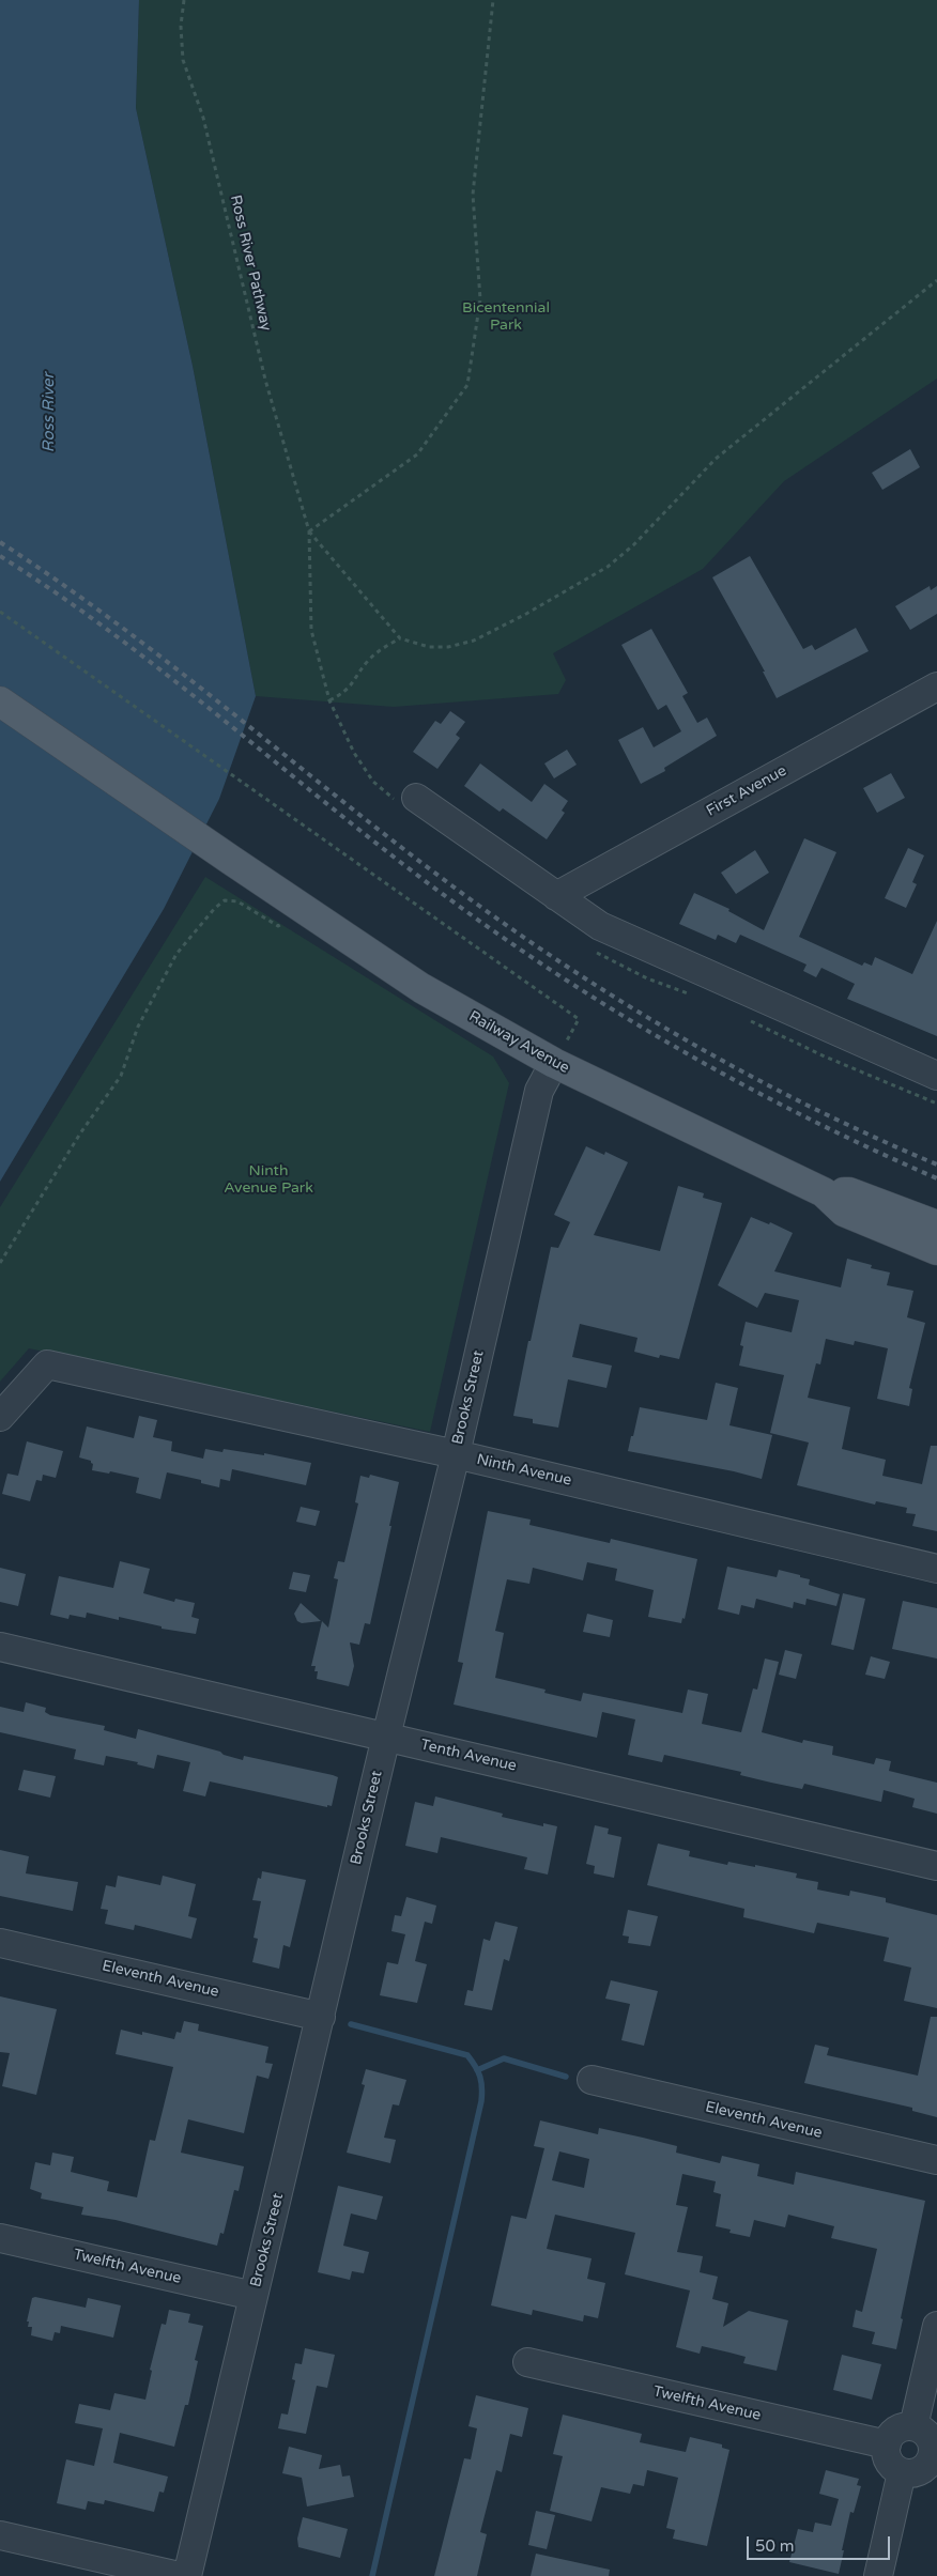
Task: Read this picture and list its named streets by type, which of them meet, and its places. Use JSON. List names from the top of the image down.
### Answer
{
  "streets": {
    "main road": ["Railway Avenue"],
    "street": [
      "First Avenue",
      "Brooks Street",
      "Ninth Avenue",
      "Tenth Avenue",
      "Eleventh Avenue",
      "Twelfth Avenue"
    ],
    "path": ["Ross River Pathway"]
  },
  "crossings": [
    ["Railway Avenue", "Brooks Street"],
    ["Brooks Street", "Ninth Avenue"],
    ["Brooks Street", "Tenth Avenue"],
    ["Brooks Street", "Eleventh Avenue"],
    ["Brooks Street", "Twelfth Avenue"]
  ],
  "water": ["Ross River"],
  "parks": ["Bicentennial Park", "Ninth Avenue Park"],
  "scale_bar": "50 m"
}
